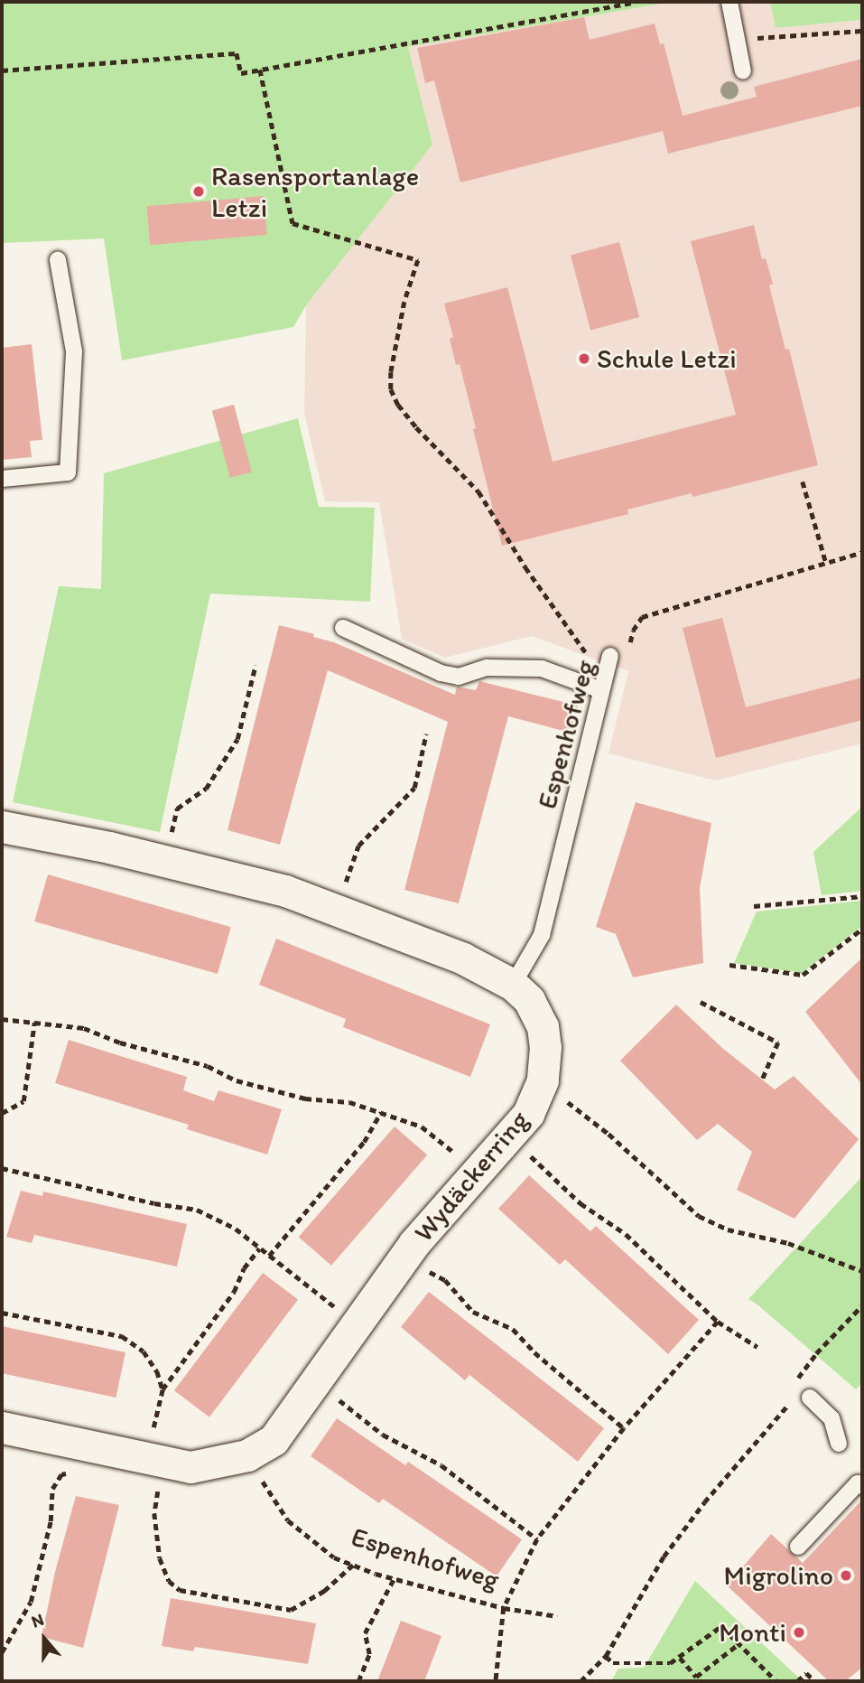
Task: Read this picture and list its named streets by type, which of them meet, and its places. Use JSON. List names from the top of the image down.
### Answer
{
  "streets": {
    "street": ["Wydäckerring"],
    "lane": ["Espenhofweg"]
  },
  "crossings": [
    ["Espenhofweg", "Wydäckerring"]
  ],
  "places": [
    "Rasensportanlage Letzi",
    "Schule Letzi",
    "Migrolino",
    "Monti"
  ],
  "north": "top"
}
